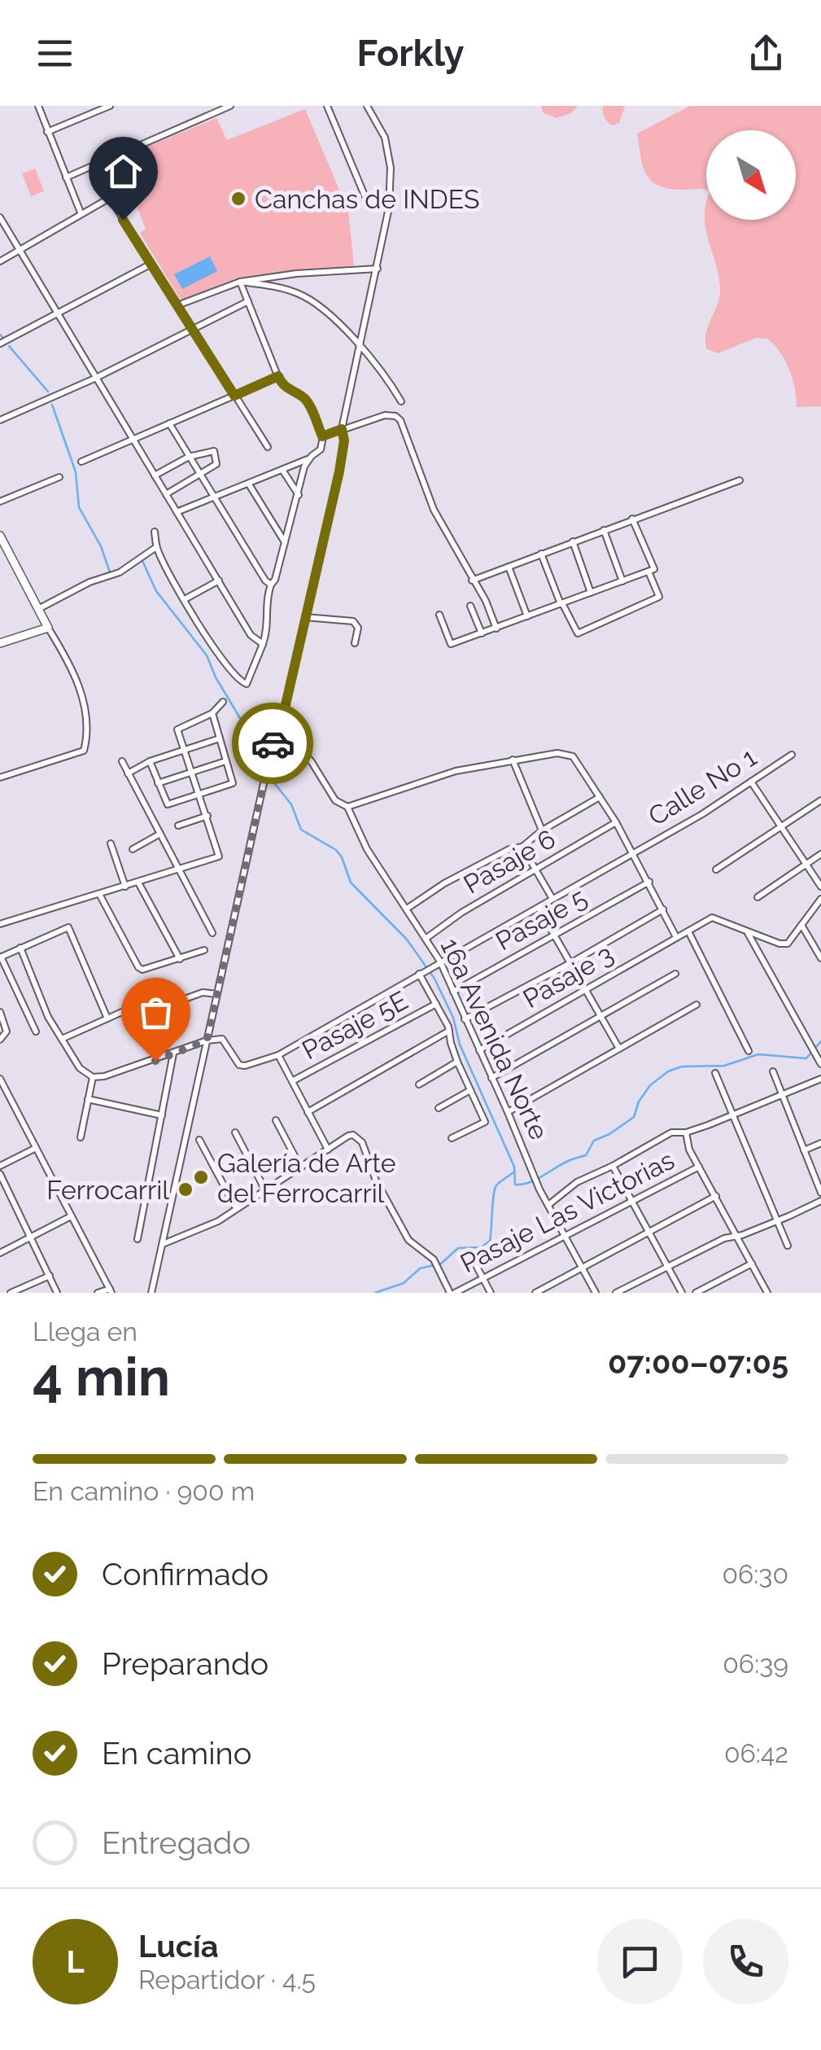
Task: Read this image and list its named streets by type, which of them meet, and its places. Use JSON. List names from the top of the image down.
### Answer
{
  "streets": {
    "street": [
      "Calle No 1",
      "Pasaje 6",
      "Pasaje 5",
      "Pasaje 3",
      "Pasaje 5E",
      "16a Avenida Norte",
      "Pasaje Las Victorias"
    ]
  },
  "crossings": [
    ["Calle No 1", "16a Avenida Norte"],
    ["Pasaje 6", "16a Avenida Norte"],
    ["Pasaje 5", "16a Avenida Norte"],
    ["Pasaje 3", "16a Avenida Norte"],
    ["16a Avenida Norte", "Pasaje Las Victorias"]
  ],
  "places": ["Canchas de INDES", "Galería de Arte del Ferrocarril", "Ferrocarril"],
  "north": "bottom right",
  "page": {
    "header": "Forkly",
    "heading": ["4 min", "Llega en", "07:00–07:05"],
    "panel": ["Lucía", "Repartidor · 4.5"],
    "bar": "En camino · 900 m",
    "list": [
      ["Confirmado", "06:30"],
      ["Preparando", "06:39"],
      ["En camino", "06:42"],
      "Entregado"
    ],
    "round": "L"
  }
}
